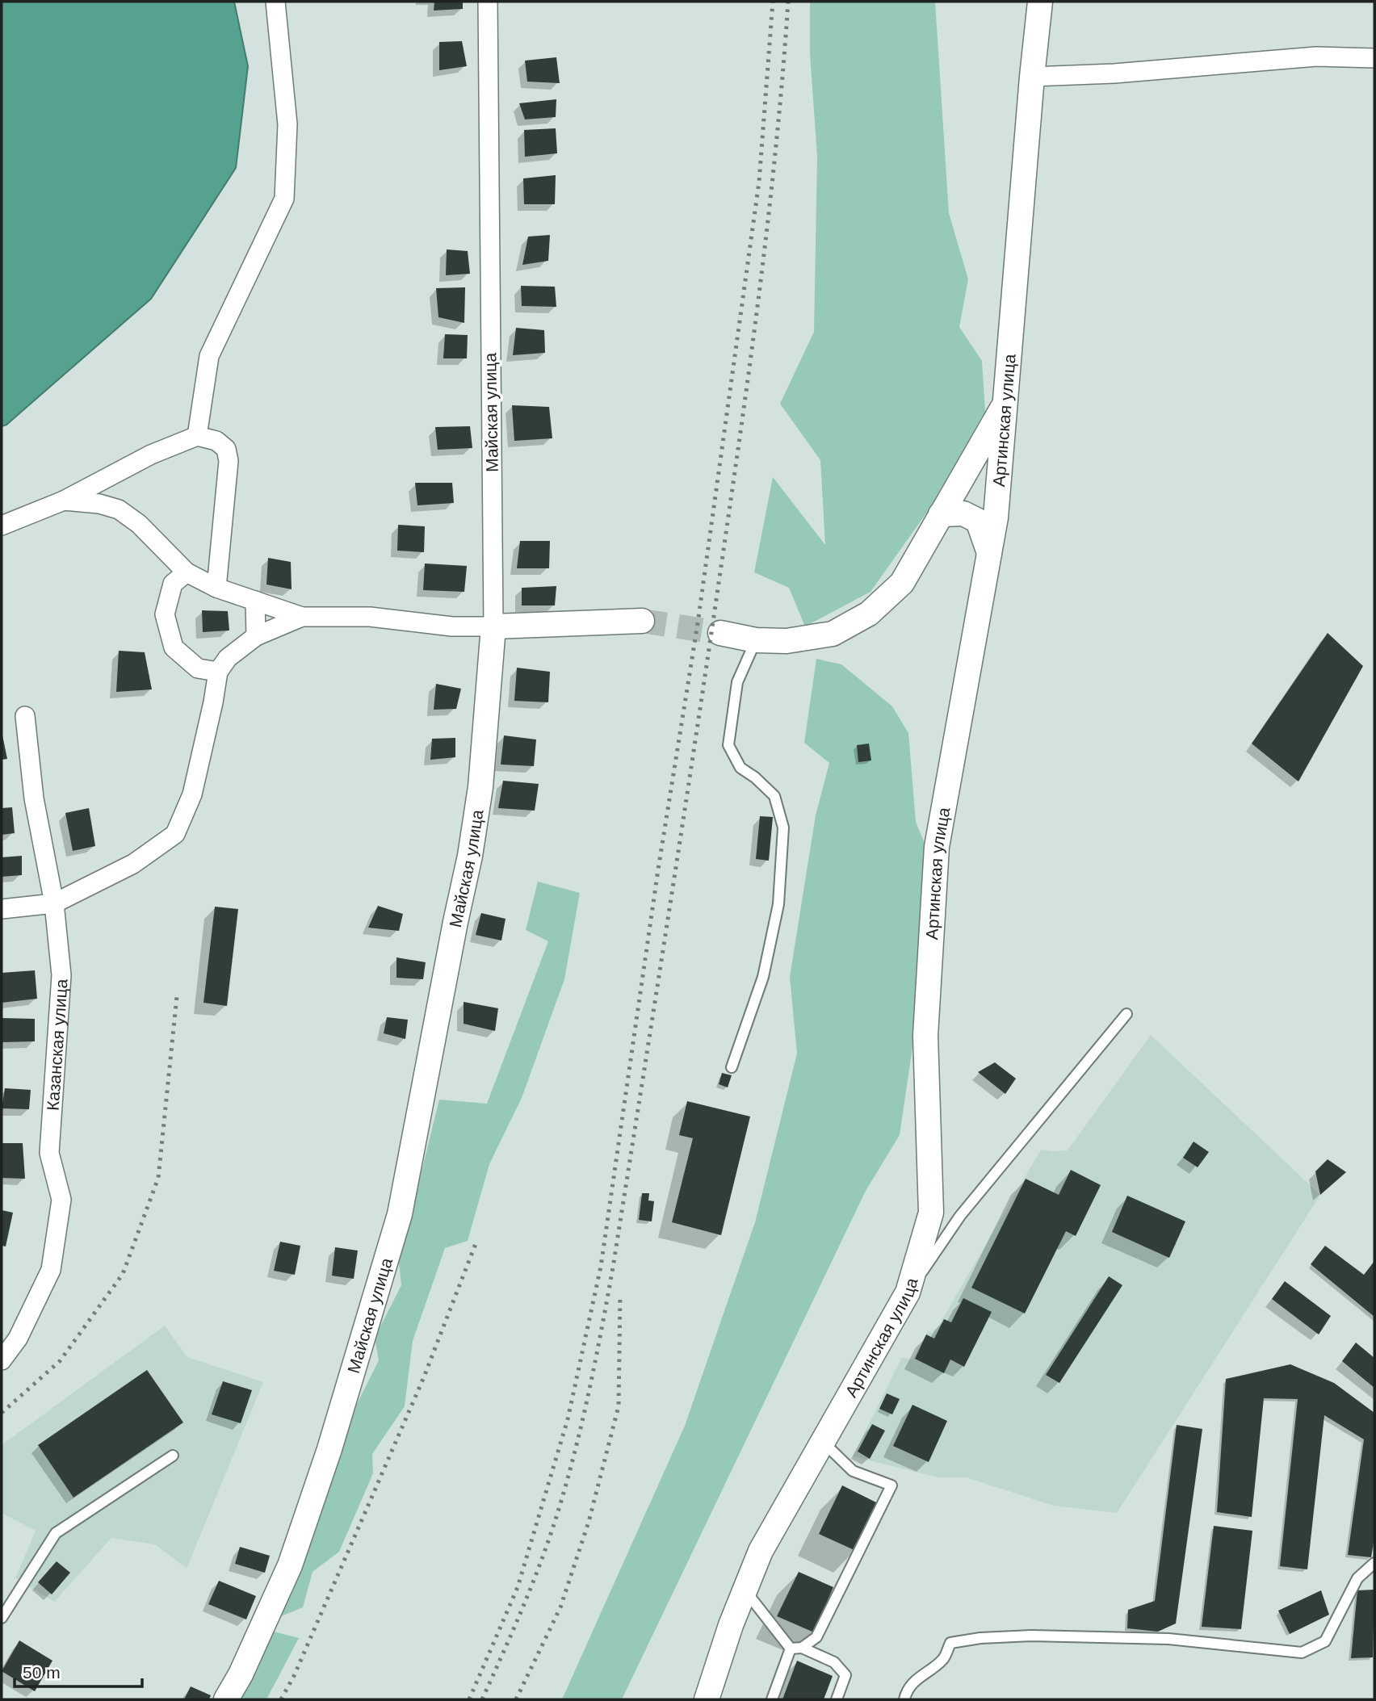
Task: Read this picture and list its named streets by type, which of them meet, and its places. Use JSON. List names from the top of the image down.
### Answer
{
  "streets": {
    "street": ["Майская улица", "Артинская улица", "Казанская улица"]
  },
  "scale_bar": "50 m"
}
